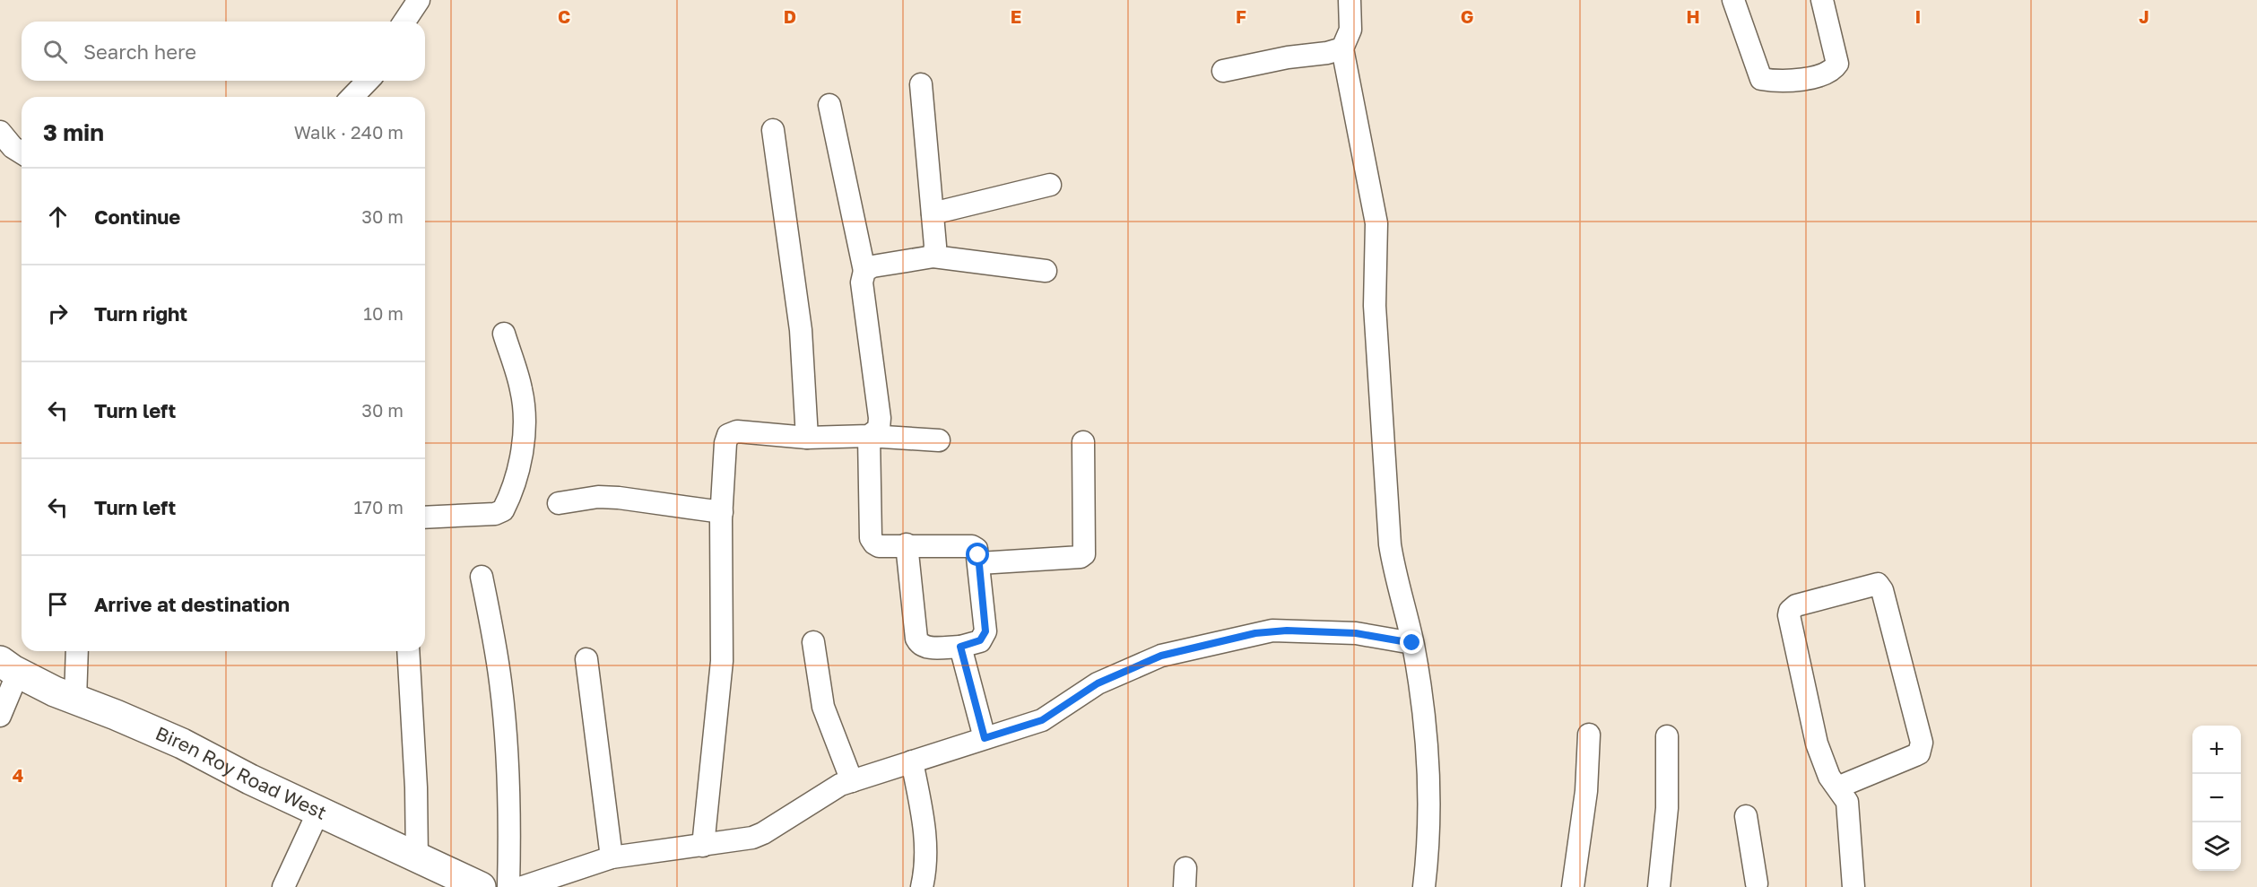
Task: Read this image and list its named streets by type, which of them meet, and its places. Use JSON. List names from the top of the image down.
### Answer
{
  "streets": {
    "main road": ["Biren Roy Road West"]
  },
  "page": {
    "search": "Search here",
    "heading": ["3 min", "Walk · 240 m"],
    "list": [
      ["Continue", "30 m"],
      ["Turn right", "10 m"],
      ["Turn left", "30 m"],
      ["Turn left", "170 m"],
      "Arrive at destination"
    ],
    "map_buttons": ["+", "−"]
  },
  "grid": {
    "columns": [
      "C",
      "D",
      "E",
      "F",
      "G",
      "H",
      "I",
      "J"
    ],
    "rows": ["4"]
  }
}
